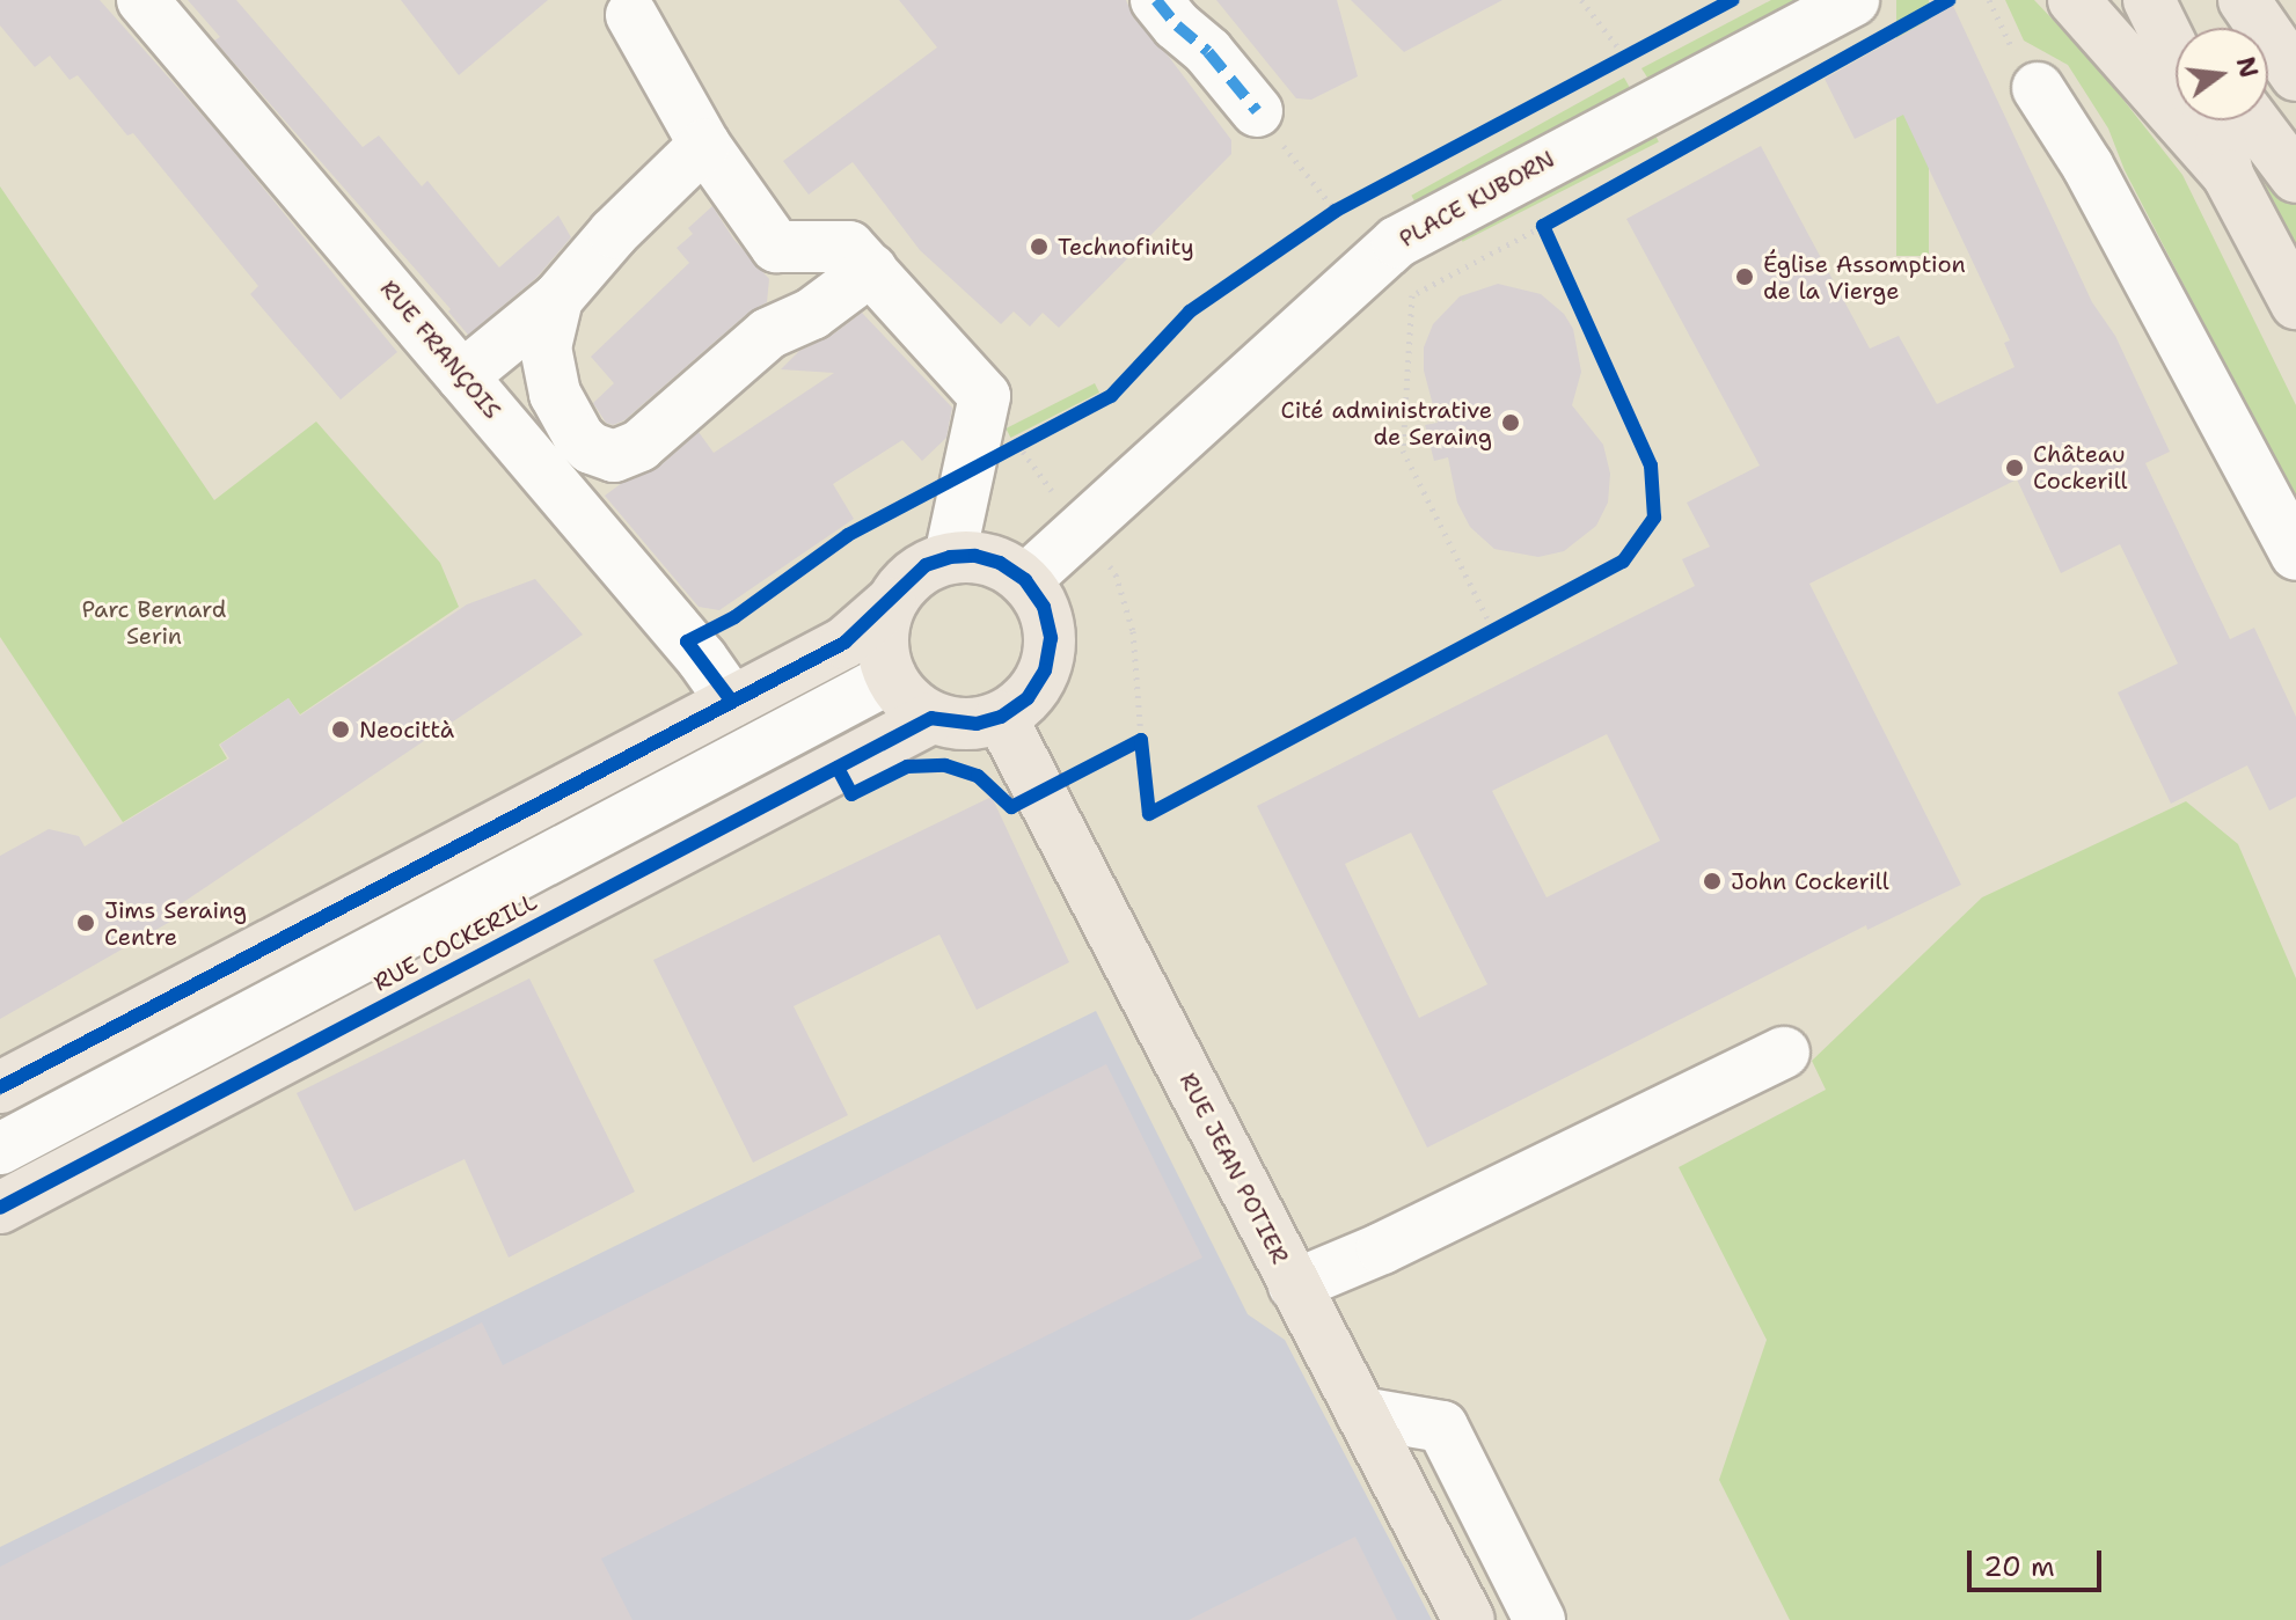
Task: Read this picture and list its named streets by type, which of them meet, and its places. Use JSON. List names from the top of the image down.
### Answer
{
  "streets": {
    "main road": ["RUE COCKERILL", "RUE JEAN POTIER"],
    "street": ["PLACE KUBORN", "RUE FRANÇOIS"]
  },
  "crossings": [
    ["PLACE KUBORN", "RUE COCKERILL"],
    ["PLACE KUBORN", "RUE JEAN POTIER"],
    ["RUE COCKERILL", "RUE JEAN POTIER"]
  ],
  "parks": ["Parc Bernard Serin"],
  "places": [
    "Technofinity",
    "Église Assomption de la Vierge",
    "Cité administrative de Seraing",
    "Château Cockerill",
    "Neocittà",
    "John Cockerill",
    "Jims Seraing Centre"
  ],
  "scale_bar": "20 m",
  "north": "right"
}
